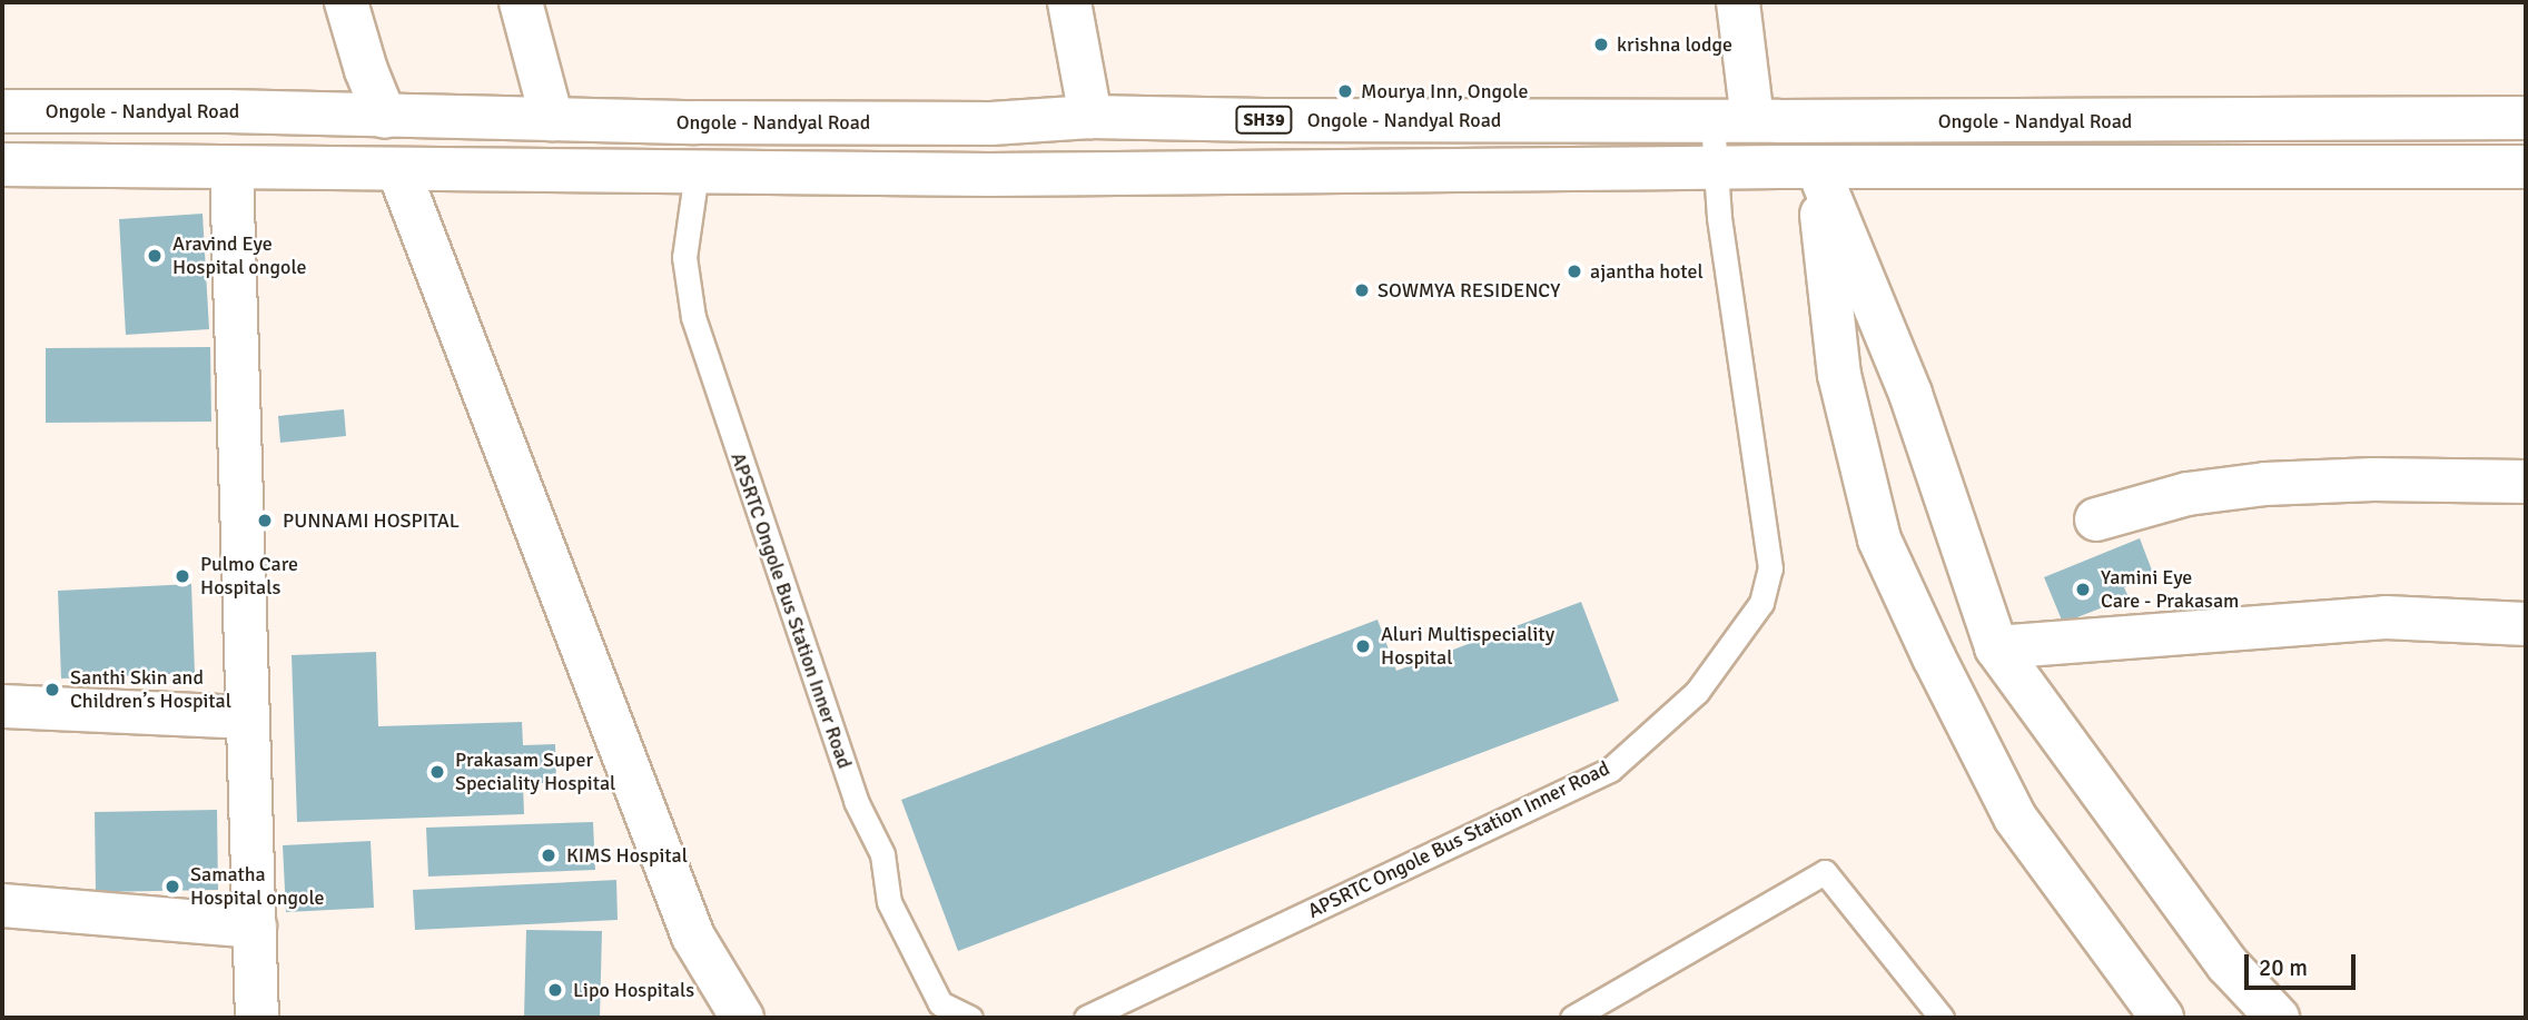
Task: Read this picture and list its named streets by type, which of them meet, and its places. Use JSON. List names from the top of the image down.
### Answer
{
  "streets": {
    "street": ["Ongole - Nandyal Road", "SH39"],
    "lane": ["APSRTC Ongole Bus Station Inner Road"]
  },
  "places": [
    "krishna lodge",
    "Mourya Inn, Ongole",
    "Aravind Eye Hospital ongole",
    "ajantha hotel",
    "SOWMYA RESIDENCY",
    "PUNNAMI HOSPITAL",
    "Pulmo Care Hospitals",
    "Yamini Eye Care - Prakasam",
    "Aluri Multispeciality Hospital",
    "Santhi Skin and Children’s Hospital",
    "Prakasam Super Speciality Hospital",
    "KIMS Hospital",
    "Samatha Hospital ongole",
    "Lipo Hospitals"
  ],
  "scale_bar": "20 m"
}
